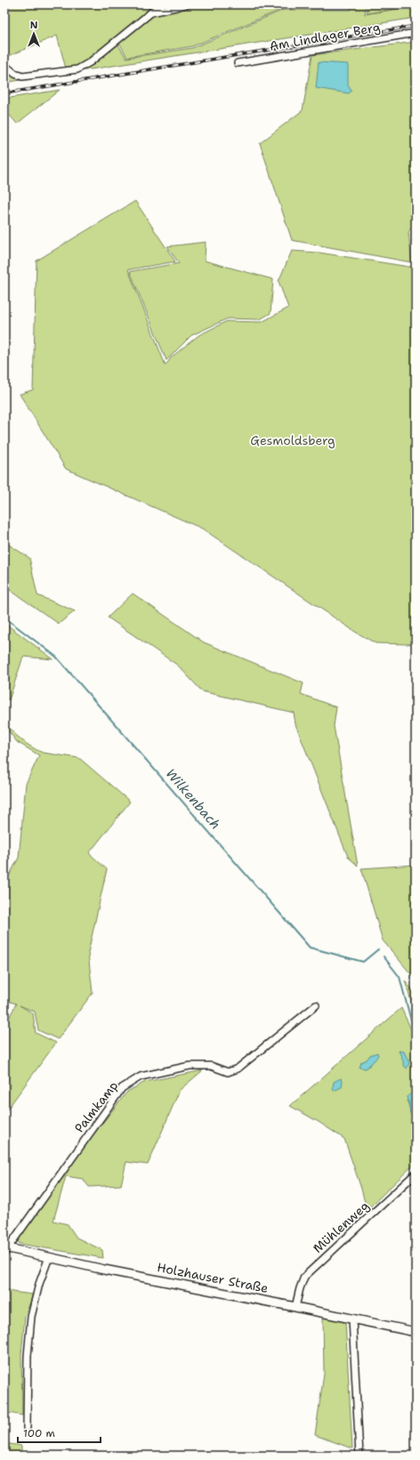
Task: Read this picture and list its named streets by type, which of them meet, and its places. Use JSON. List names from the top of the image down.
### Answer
{
  "streets": {
    "street": [
      "Am Lindlager Berg",
      "Palmkamp",
      "Mühlenweg",
      "Holzhauser Straße"
    ]
  },
  "crossings": [
    ["Palmkamp", "Holzhauser Straße"],
    ["Mühlenweg", "Holzhauser Straße"]
  ],
  "water": ["Wilkenbach"],
  "parks": ["Gesmoldsberg"],
  "scale_bar": "100 m",
  "north": "top"
}
